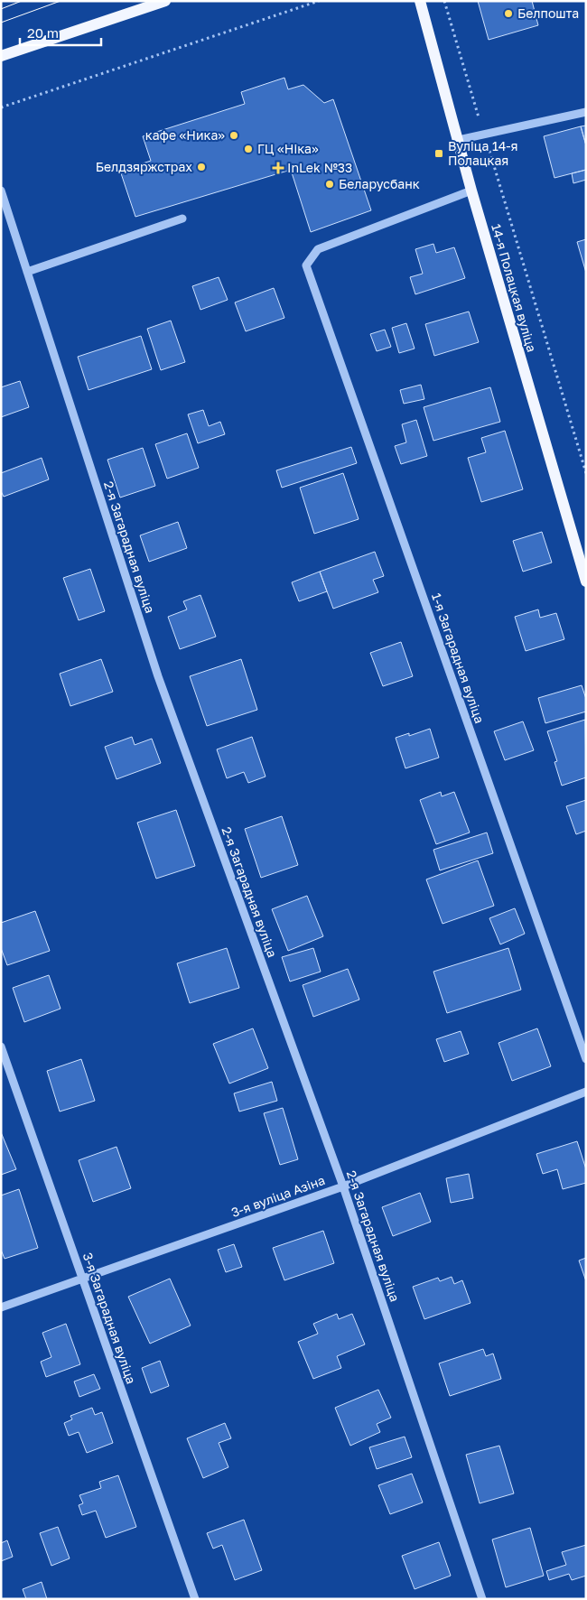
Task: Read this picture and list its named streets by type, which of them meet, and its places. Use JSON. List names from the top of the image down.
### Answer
{
  "streets": {
    "main road": ["14-я Полацкая вуліца"],
    "street": [
      "2-я Загарадная вуліца",
      "1-я Загарадная вуліца",
      "3-я вуліца Азіна",
      "3-я Загарадная вуліца"
    ]
  },
  "crossings": [
    ["14-я Полацкая вуліца", "1-я Загарадная вуліца"],
    ["2-я Загарадная вуліца", "3-я вуліца Азіна"],
    ["3-я вуліца Азіна", "3-я Загарадная вуліца"]
  ],
  "places": {
    "other": [
      "Белпошта",
      "кафе «Ника»",
      "ГЦ «Ніка»",
      "Белдзяржстрах",
      "Беларусбанк"
    ],
    "transit": ["Вуліца 14-я Полацкая"],
    "health": ["InLek №33"]
  },
  "scale_bar": "20 m"
}
